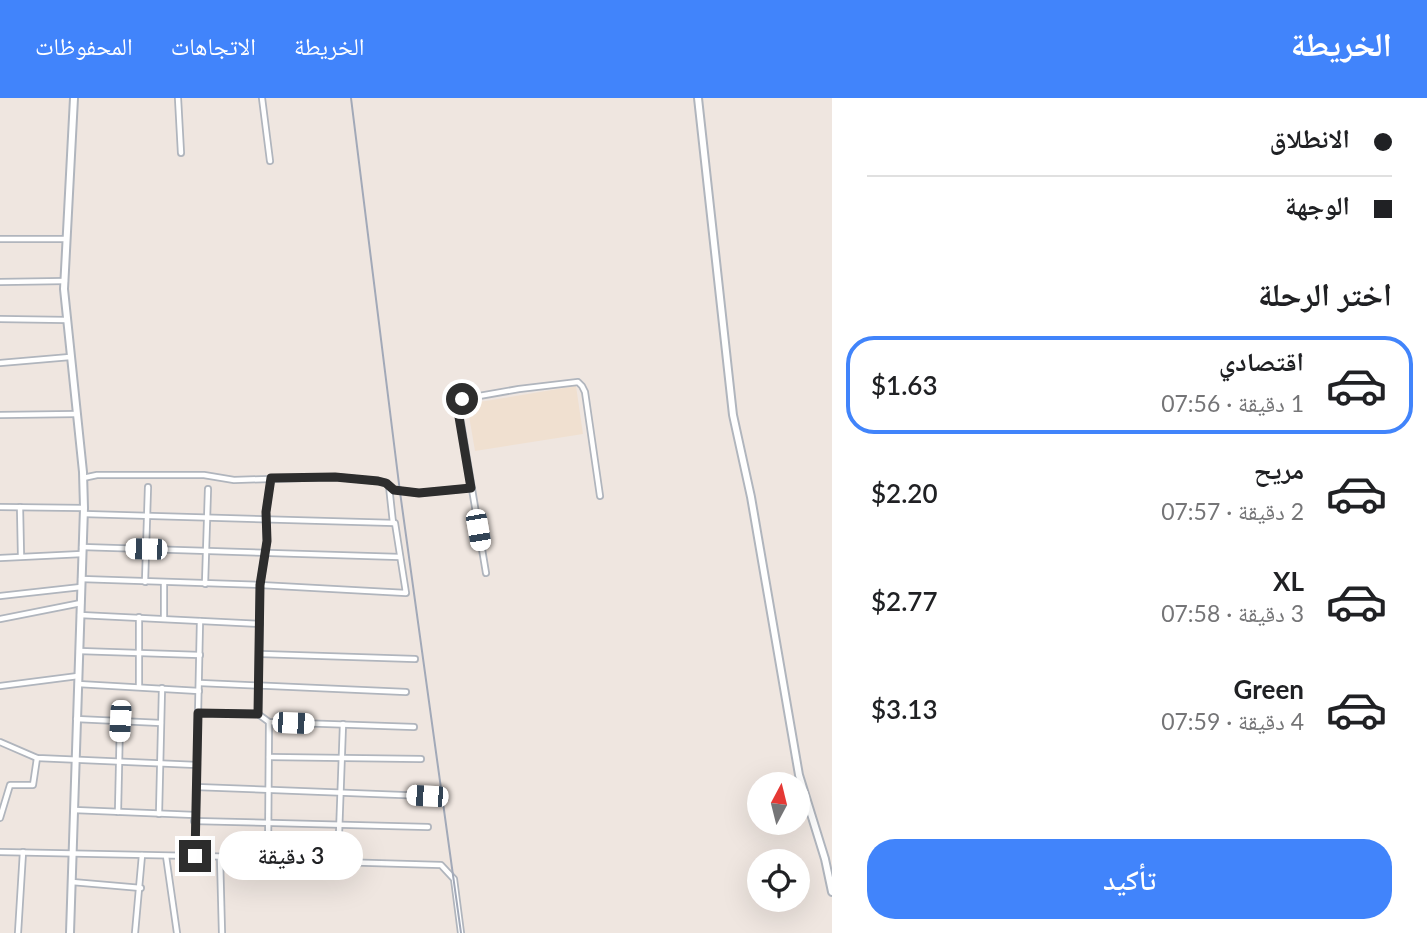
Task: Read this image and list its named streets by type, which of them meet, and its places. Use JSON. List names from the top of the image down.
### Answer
{
  "north": "top",
  "page": {
    "header": "الخريطة",
    "nav": ["الخريطة", "الاتجاهات", "المحفوظات"],
    "banner": ["الانطلاق", "الوجهة"],
    "heading": "اختر الرحلة",
    "list": [
      {
        "name": "اقتصادي",
        "note": "1 دقيقة · 07:56",
        "value": "$1.63"
      },
      {
        "name": "مريح",
        "note": "2 دقيقة · 07:57",
        "value": "$2.20"
      },
      {
        "name": "XL",
        "note": "3 دقيقة · 07:58",
        "value": "$2.77"
      },
      {
        "name": "Green",
        "note": "4 دقيقة · 07:59",
        "value": "$3.13"
      }
    ],
    "buttons": "تأكيد",
    "bubble": "3 دقيقة"
  }
}
